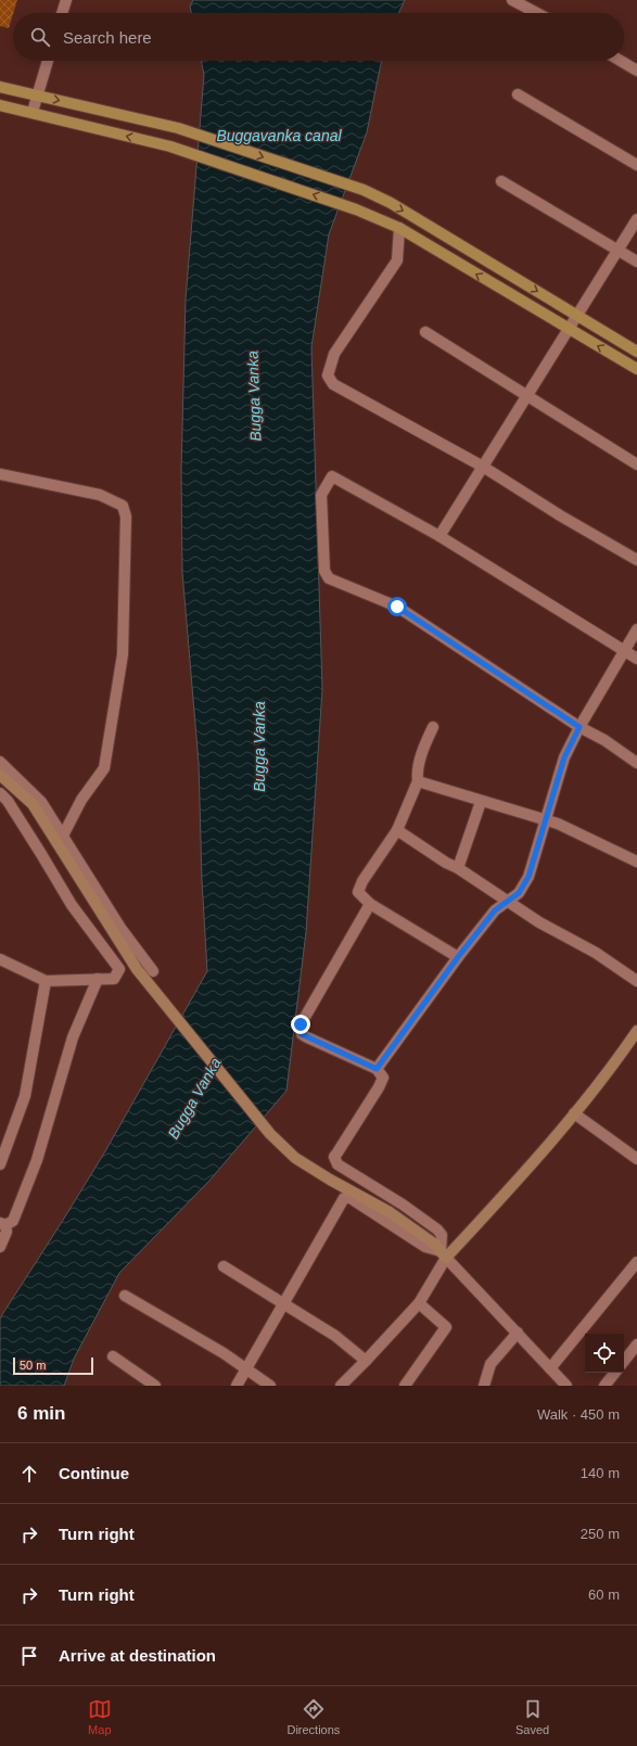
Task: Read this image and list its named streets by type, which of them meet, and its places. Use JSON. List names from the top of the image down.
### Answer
{
  "water": ["Buggavanka canal", "Bugga Vanka"],
  "scale_bar": "50 m",
  "page": {
    "search": "Search here",
    "scale": "50 m",
    "heading": ["6 min", "Walk · 450 m"],
    "list": [
      ["Continue", "140 m"],
      ["Turn right", "250 m"],
      ["Turn right", "60 m"],
      "Arrive at destination"
    ],
    "nav": ["Map", "Directions", "Saved"]
  }
}
